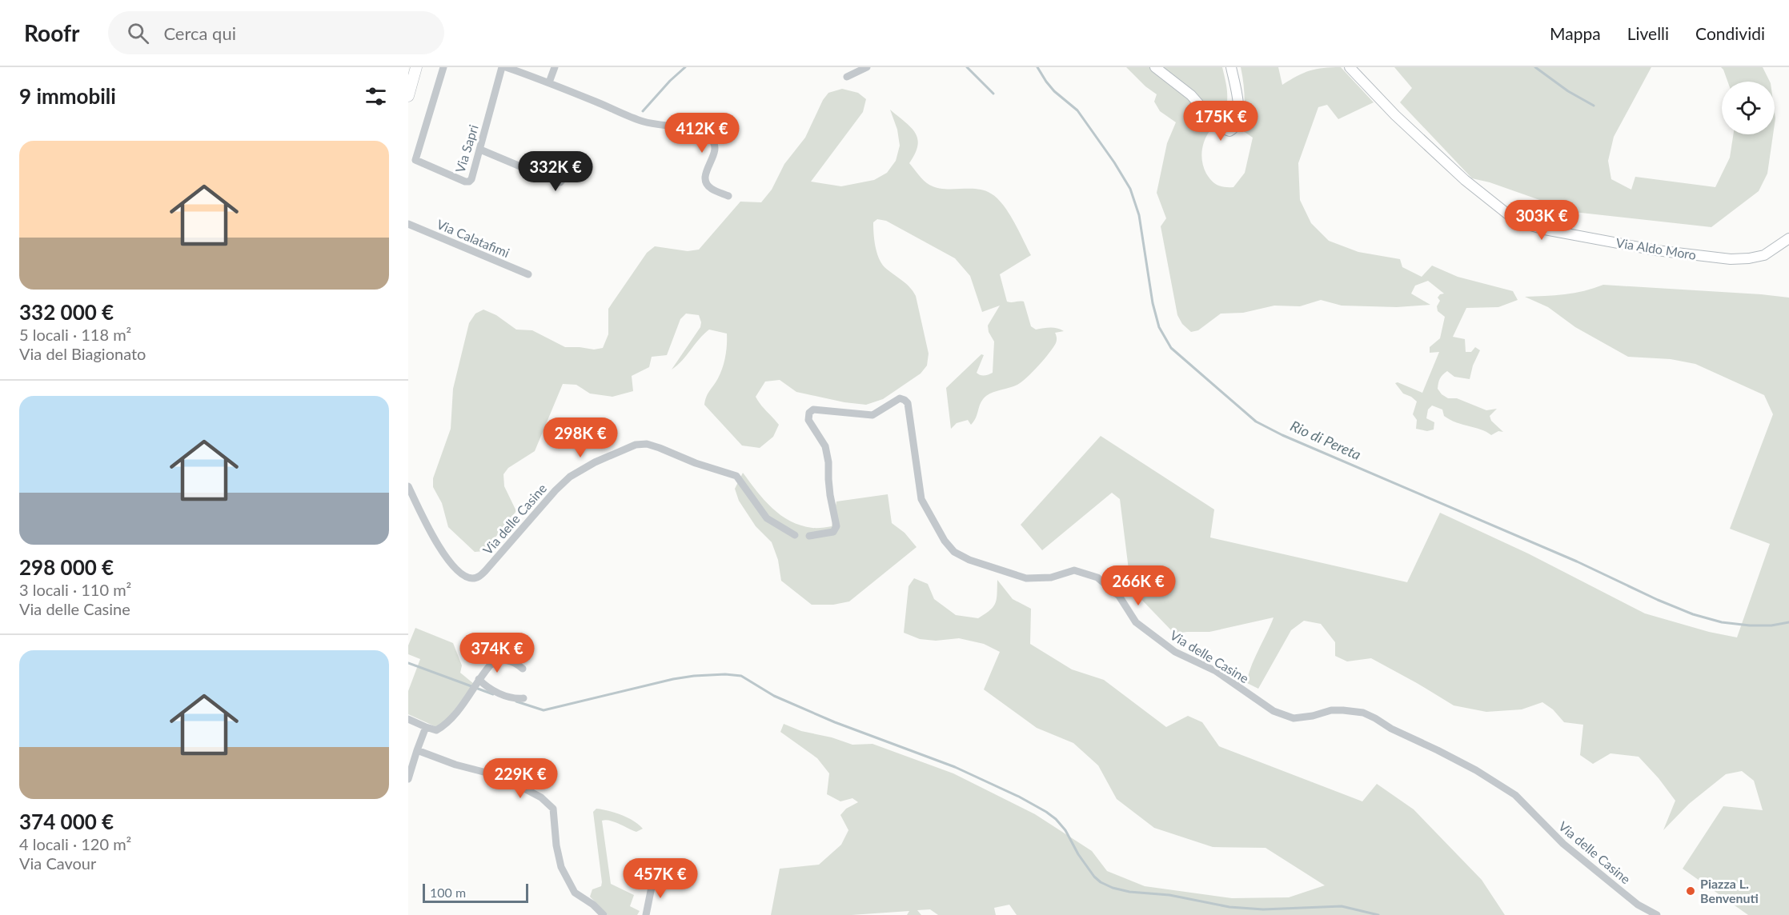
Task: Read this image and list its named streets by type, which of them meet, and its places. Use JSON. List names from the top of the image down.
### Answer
{
  "streets": {
    "main road": ["Via Aldo Moro"],
    "street": ["Via Sapri", "Via Calatafimi", "Via delle Casine"]
  },
  "water": ["Rio di Pereta"],
  "places": ["Piazza L. Benvenuti"],
  "scale_bar": "100 m",
  "page": {
    "header": "Roofr",
    "search": "Cerca qui",
    "nav": ["Mappa", "Livelli", "Condividi"],
    "heading": "9 immobili",
    "price": [
      "175K €",
      "412K €",
      "332K €",
      "303K €",
      "298K €",
      "266K €",
      "374K €",
      "229K €",
      "457K €"
    ],
    "list": [
      {
        "name": "332 000 €",
        "note": "5 locali · 118 m² · Via del Biagionato"
      },
      {
        "name": "298 000 €",
        "note": "3 locali · 110 m² · Via delle Casine"
      },
      {
        "name": "374 000 €",
        "note": "4 locali · 120 m² · Via Cavour"
      }
    ],
    "scale": "100 m"
  }
}
